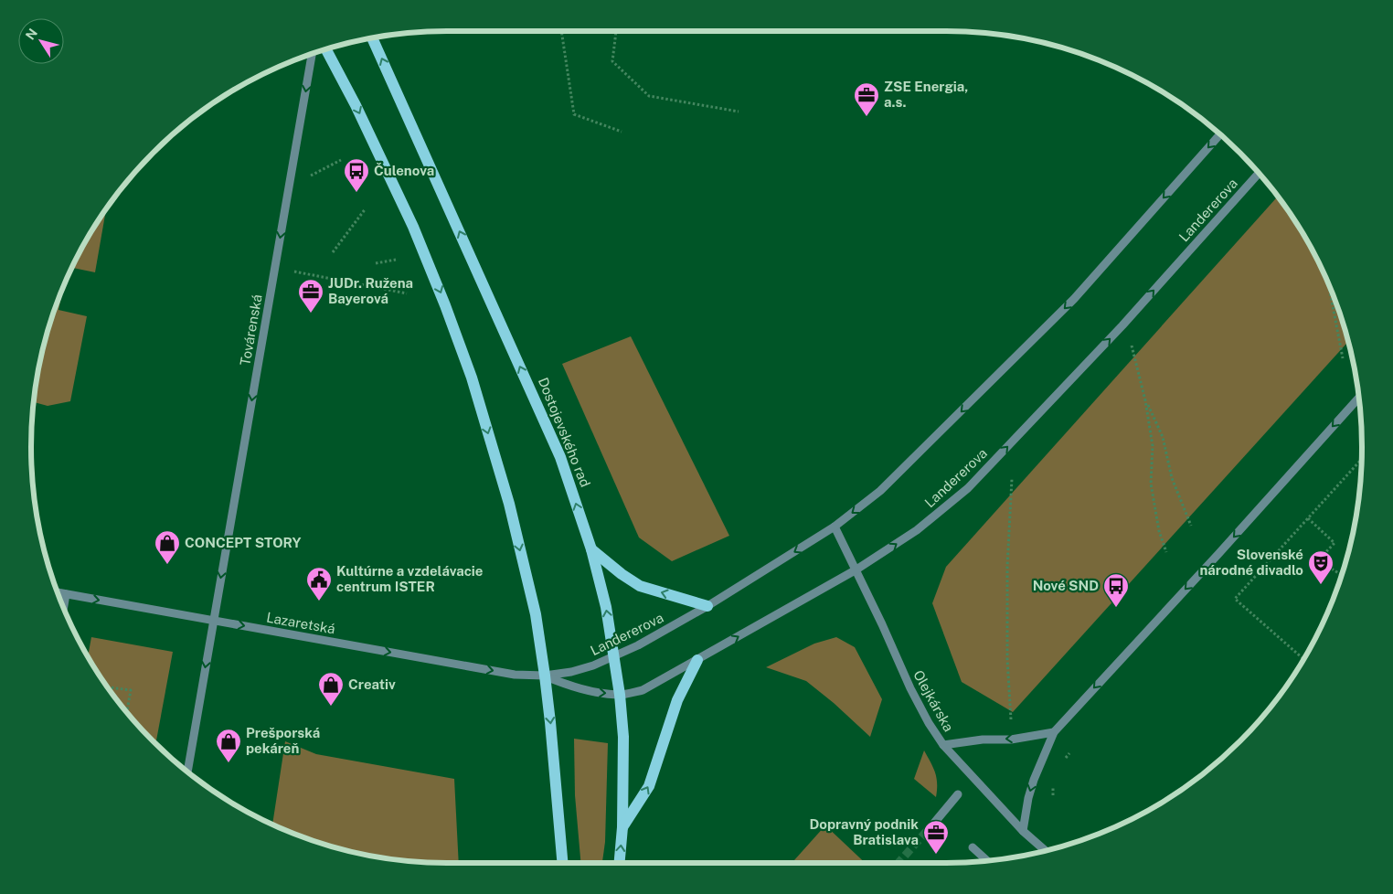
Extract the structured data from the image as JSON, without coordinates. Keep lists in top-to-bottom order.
{
  "streets": {
    "main road": ["Dostojevského rad"],
    "street": [
      "Landererova",
      "Továrenská",
      "Lazaretská",
      "Olejkárska"
    ]
  },
  "crossings": [
    ["Landererova", "Dostojevského rad"],
    ["Landererova", "Lazaretská"],
    ["Landererova", "Olejkárska"],
    ["Továrenská", "Lazaretská"]
  ],
  "one_way": ["Továrenská", "Lazaretská"],
  "places": {
    "office": ["ZSE Energia, a.s.", "JUDr. Ružena Bayerová", "Dopravný podnik Bratislava"],
    "bus stop": ["Čulenova", "Nové SND"],
    "shop": ["CONCEPT STORY", "Creativ", "Prešporská pekáreň"],
    "theatre": ["Slovenské národné divadlo"],
    "public building": ["Kultúrne a vzdelávacie centrum ISTER"]
  },
  "north": "top left"
}
